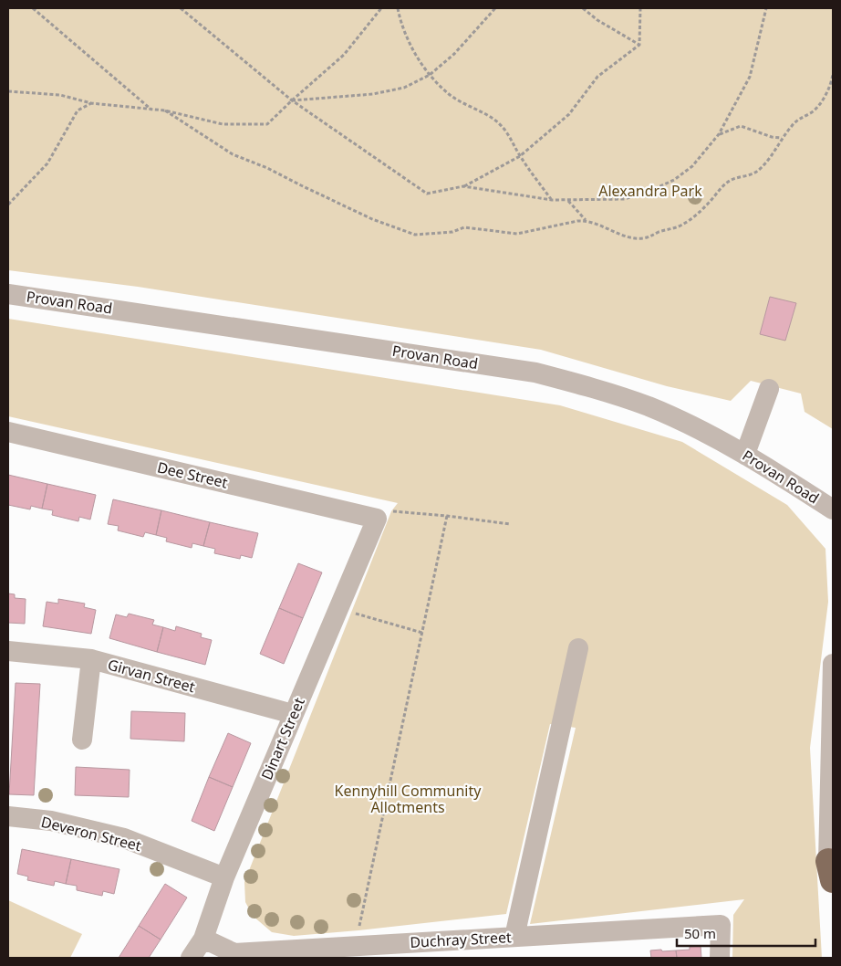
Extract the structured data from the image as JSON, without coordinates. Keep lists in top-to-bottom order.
{
  "streets": {
    "street": [
      "Provan Road",
      "Dee Street",
      "Girvan Street",
      "Dinart Street",
      "Deveron Street",
      "Duchray Street"
    ]
  },
  "crossings": [
    ["Dee Street", "Dinart Street"],
    ["Girvan Street", "Dinart Street"],
    ["Dinart Street", "Deveron Street"],
    ["Dinart Street", "Duchray Street"]
  ],
  "parks": ["Alexandra Park", "Kennyhill Community Allotments"],
  "scale_bar": "50 m"
}
